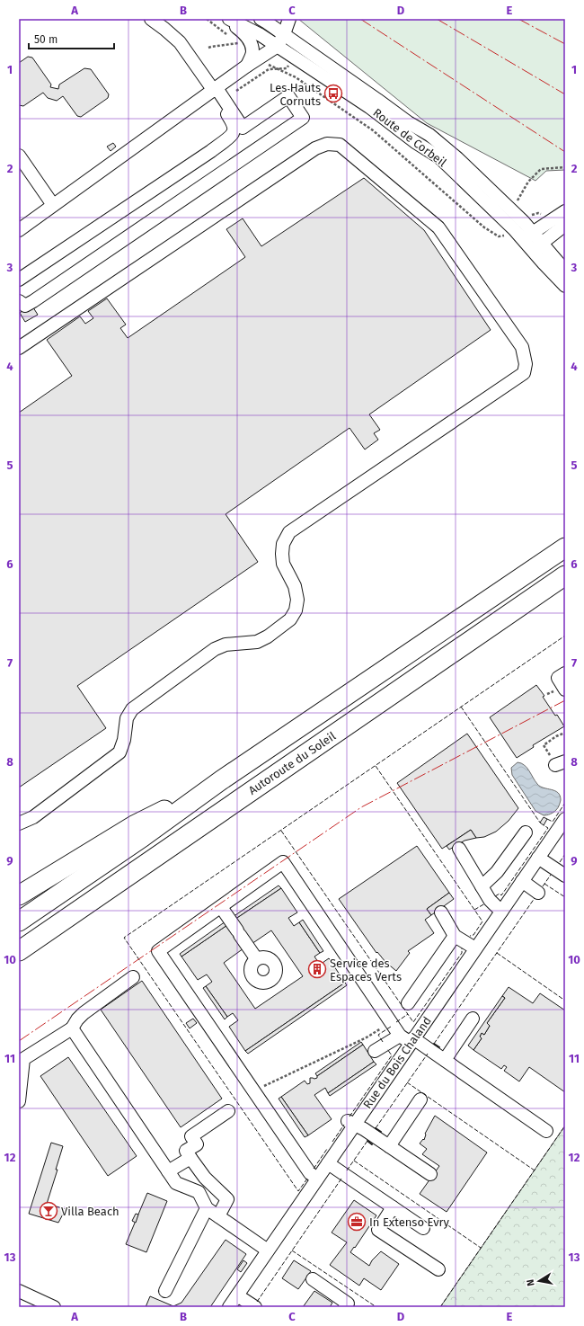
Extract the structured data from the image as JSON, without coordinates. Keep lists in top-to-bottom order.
{
  "streets": {
    "highway": ["Autoroute du Soleil"],
    "street": ["Route de Corbeil", "Rue du Bois Chaland"]
  },
  "places": {
    "bus stop": ["Les Hauts Cornuts"],
    "building": ["Service des Espaces Verts"],
    "bar": ["Villa Beach"],
    "office": ["In Extenso Evry"]
  },
  "scale_bar": "50 m",
  "north": "left",
  "grid": {
    "columns": [
      "A",
      "B",
      "C",
      "D",
      "E"
    ],
    "rows": [
      "1",
      "2",
      "3",
      "4",
      "5",
      "6",
      "7",
      "8",
      "9",
      "10",
      "11",
      "12",
      "13"
    ]
  }
}
